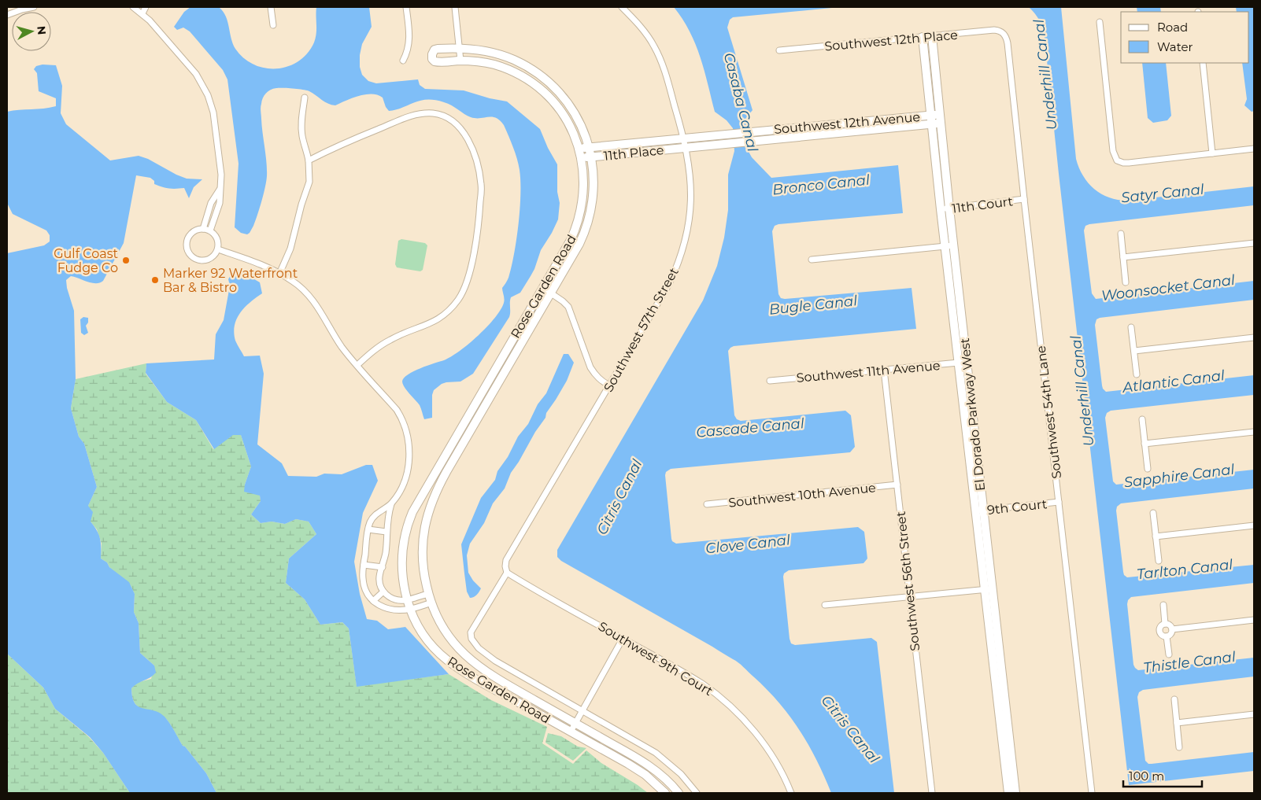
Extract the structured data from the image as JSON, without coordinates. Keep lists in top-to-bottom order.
{
  "streets": {
    "street": [
      "Southwest 12th Place",
      "Southwest 12th Avenue",
      "11th Place",
      "11th Court",
      "Rose Garden Road",
      "Southwest 57th Street",
      "Southwest 11th Avenue",
      "Southwest 54th Lane",
      "El Dorado Parkway West",
      "Southwest 10th Avenue",
      "9th Court",
      "Southwest 56th Street",
      "Southwest 9th Court"
    ]
  },
  "crossings": [
    ["Southwest 12th Place", "Southwest 54th Lane"],
    ["Southwest 12th Place", "El Dorado Parkway West"],
    ["Southwest 12th Avenue", "11th Place"],
    ["Southwest 12th Avenue", "Southwest 57th Street"],
    ["Southwest 12th Avenue", "El Dorado Parkway West"],
    ["11th Place", "Rose Garden Road"],
    ["11th Place", "Southwest 57th Street"],
    ["11th Court", "Southwest 54th Lane"],
    ["11th Court", "El Dorado Parkway West"],
    ["Rose Garden Road", "Southwest 57th Street"],
    ["Rose Garden Road", "Southwest 9th Court"],
    ["Southwest 57th Street", "Southwest 9th Court"],
    ["Southwest 11th Avenue", "El Dorado Parkway West"],
    ["Southwest 11th Avenue", "Southwest 56th Street"],
    ["Southwest 54th Lane", "9th Court"],
    ["El Dorado Parkway West", "9th Court"],
    ["Southwest 10th Avenue", "Southwest 56th Street"]
  ],
  "water": [
    "Underhill Canal",
    "Casaba Canal",
    "Bronco Canal",
    "Satyr Canal",
    "Woonsocket Canal",
    "Bugle Canal",
    "Atlantic Canal",
    "Cascade Canal",
    "Sapphire Canal",
    "Citris Canal",
    "Clove Canal",
    "Tarlton Canal",
    "Thistle Canal"
  ],
  "places": ["Gulf Coast Fudge Co", "Marker 92 Waterfront Bar & Bistro"],
  "legend": ["Road", "Water"],
  "scale_bar": "100 m",
  "north": "right"
}
